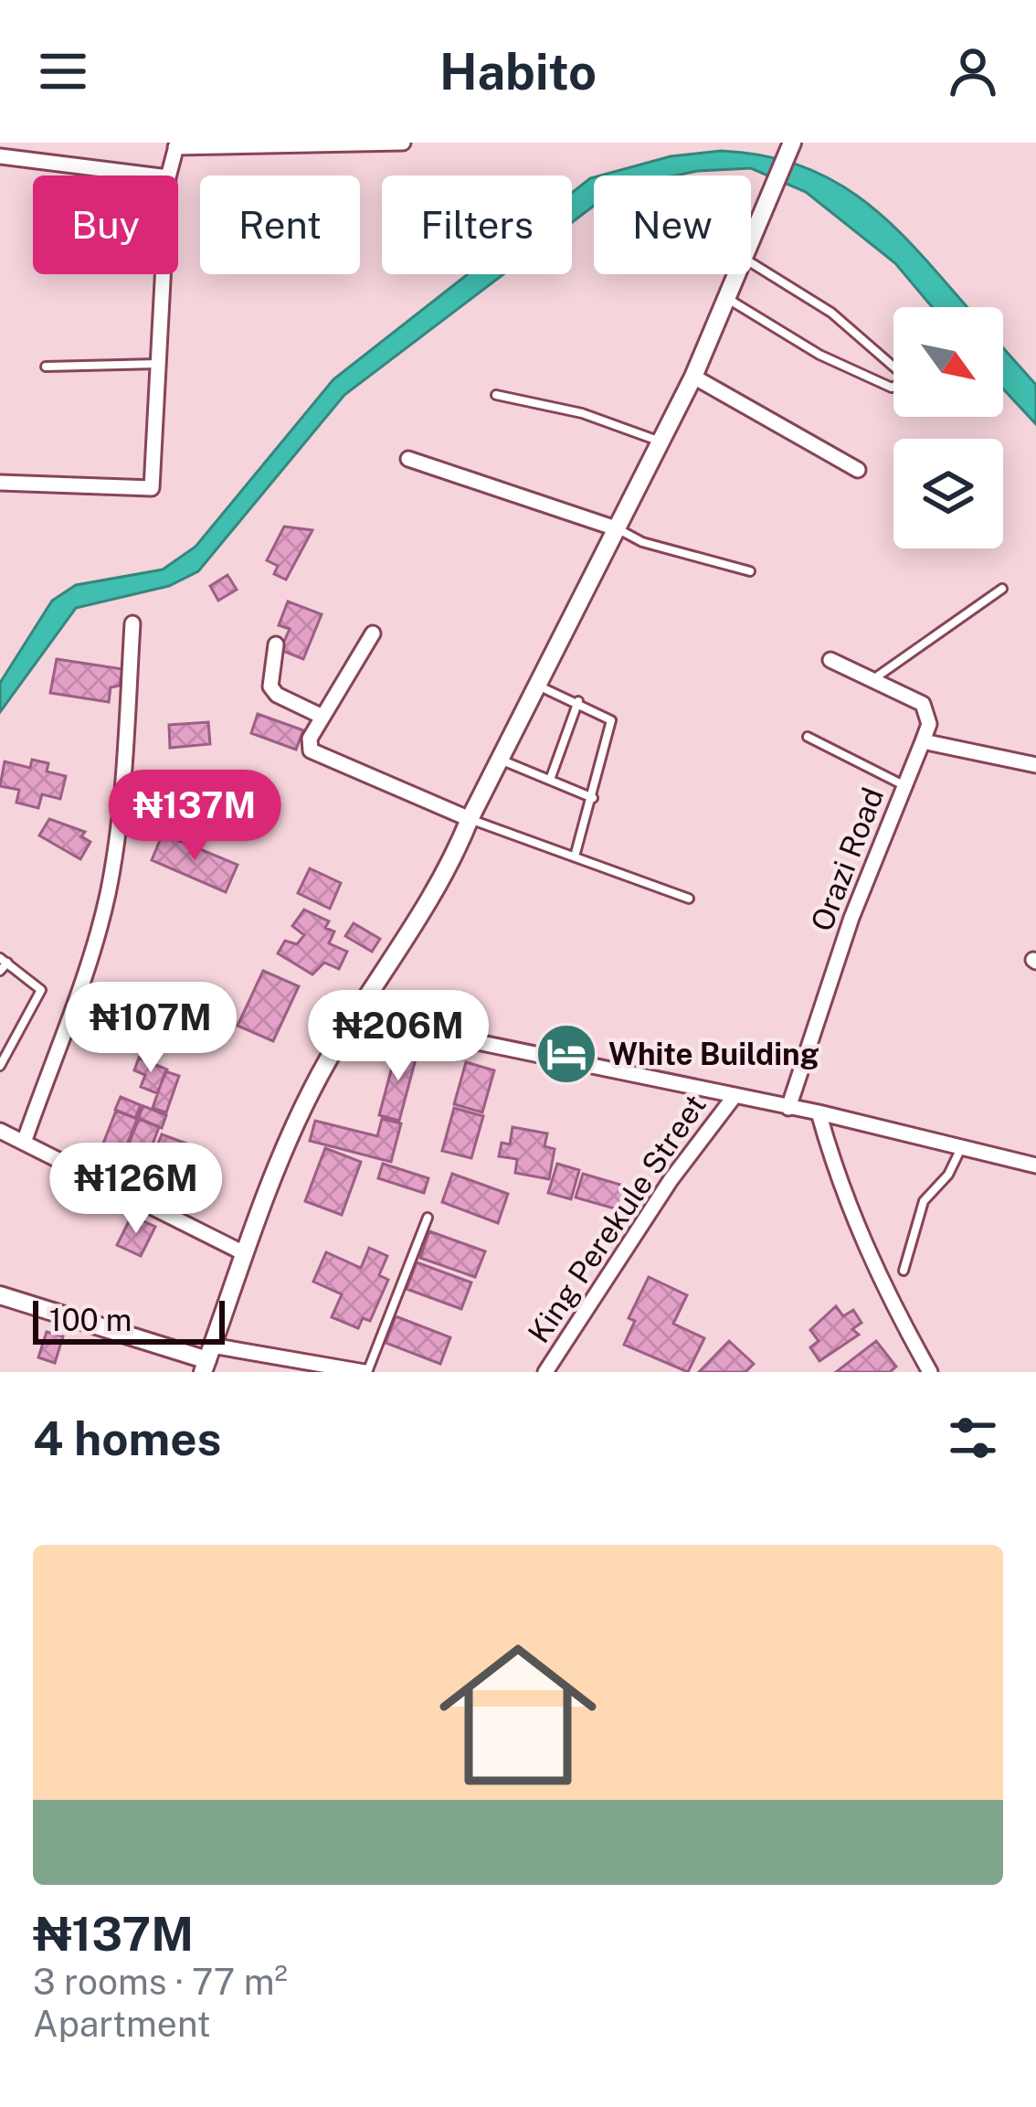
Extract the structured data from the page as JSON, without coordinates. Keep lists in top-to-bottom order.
{
  "streets": {
    "street": ["Orazi Road", "King Perekule Street"]
  },
  "places": {
    "hotel": ["White Building"]
  },
  "scale_bar": "100 m",
  "north": "bottom right",
  "page": {
    "header": "Habito",
    "chip": [
      "Buy",
      "Rent",
      "Filters",
      "New"
    ],
    "price": [
      "₦137M",
      "₦107M",
      "₦206M",
      "₦126M"
    ],
    "scale": "100 m",
    "heading": "4 homes",
    "list": [
      {
        "name": "₦137M",
        "note": "3 rooms · 77 m² · Apartment"
      }
    ]
  }
}
